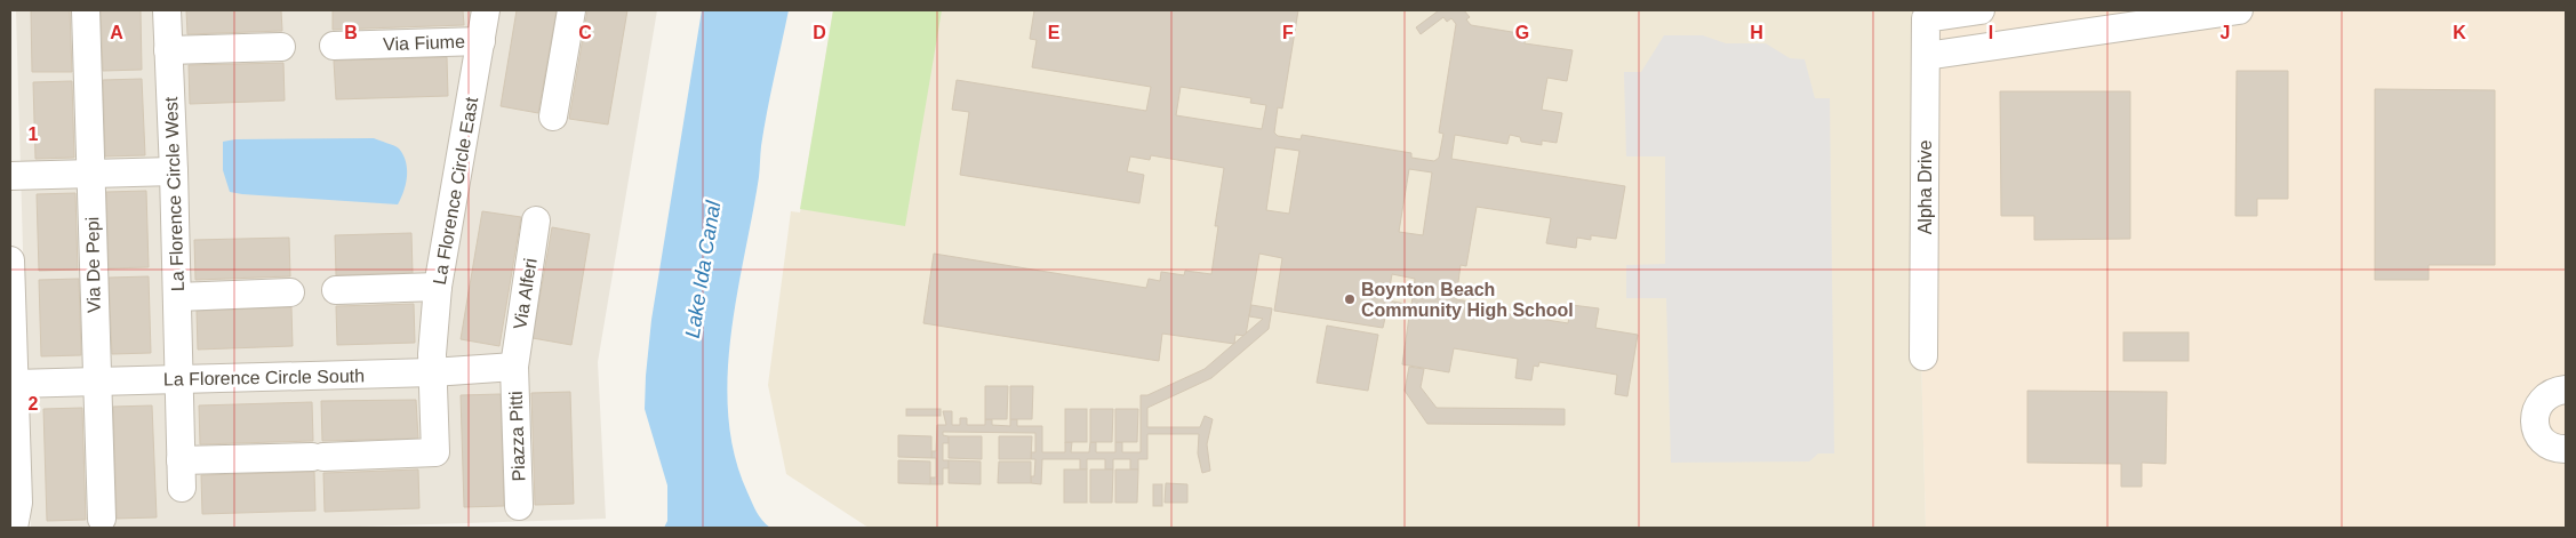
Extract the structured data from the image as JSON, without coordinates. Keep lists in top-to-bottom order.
{
  "streets": {
    "street": [
      "Via Fiume",
      "Alpha Drive",
      "La Florence Circle East",
      "La Florence Circle West",
      "Via De Pepi",
      "Via Alferi",
      "La Florence Circle South",
      "Piazza Pitti"
    ]
  },
  "crossings": [
    ["Via Fiume", "La Florence Circle East"],
    ["La Florence Circle East", "La Florence Circle West"],
    ["La Florence Circle East", "La Florence Circle South"],
    ["La Florence Circle West", "La Florence Circle South"],
    ["Via De Pepi", "La Florence Circle South"],
    ["Via Alferi", "La Florence Circle South"],
    ["Via Alferi", "Piazza Pitti"],
    ["La Florence Circle South", "Piazza Pitti"]
  ],
  "water": ["Lake Ida Canal"],
  "places": ["Boynton Beach Community High School"],
  "grid": {
    "columns": [
      "A",
      "B",
      "C",
      "D",
      "E",
      "F",
      "G",
      "H",
      "I",
      "J",
      "K"
    ],
    "rows": ["1", "2"]
  }
}
